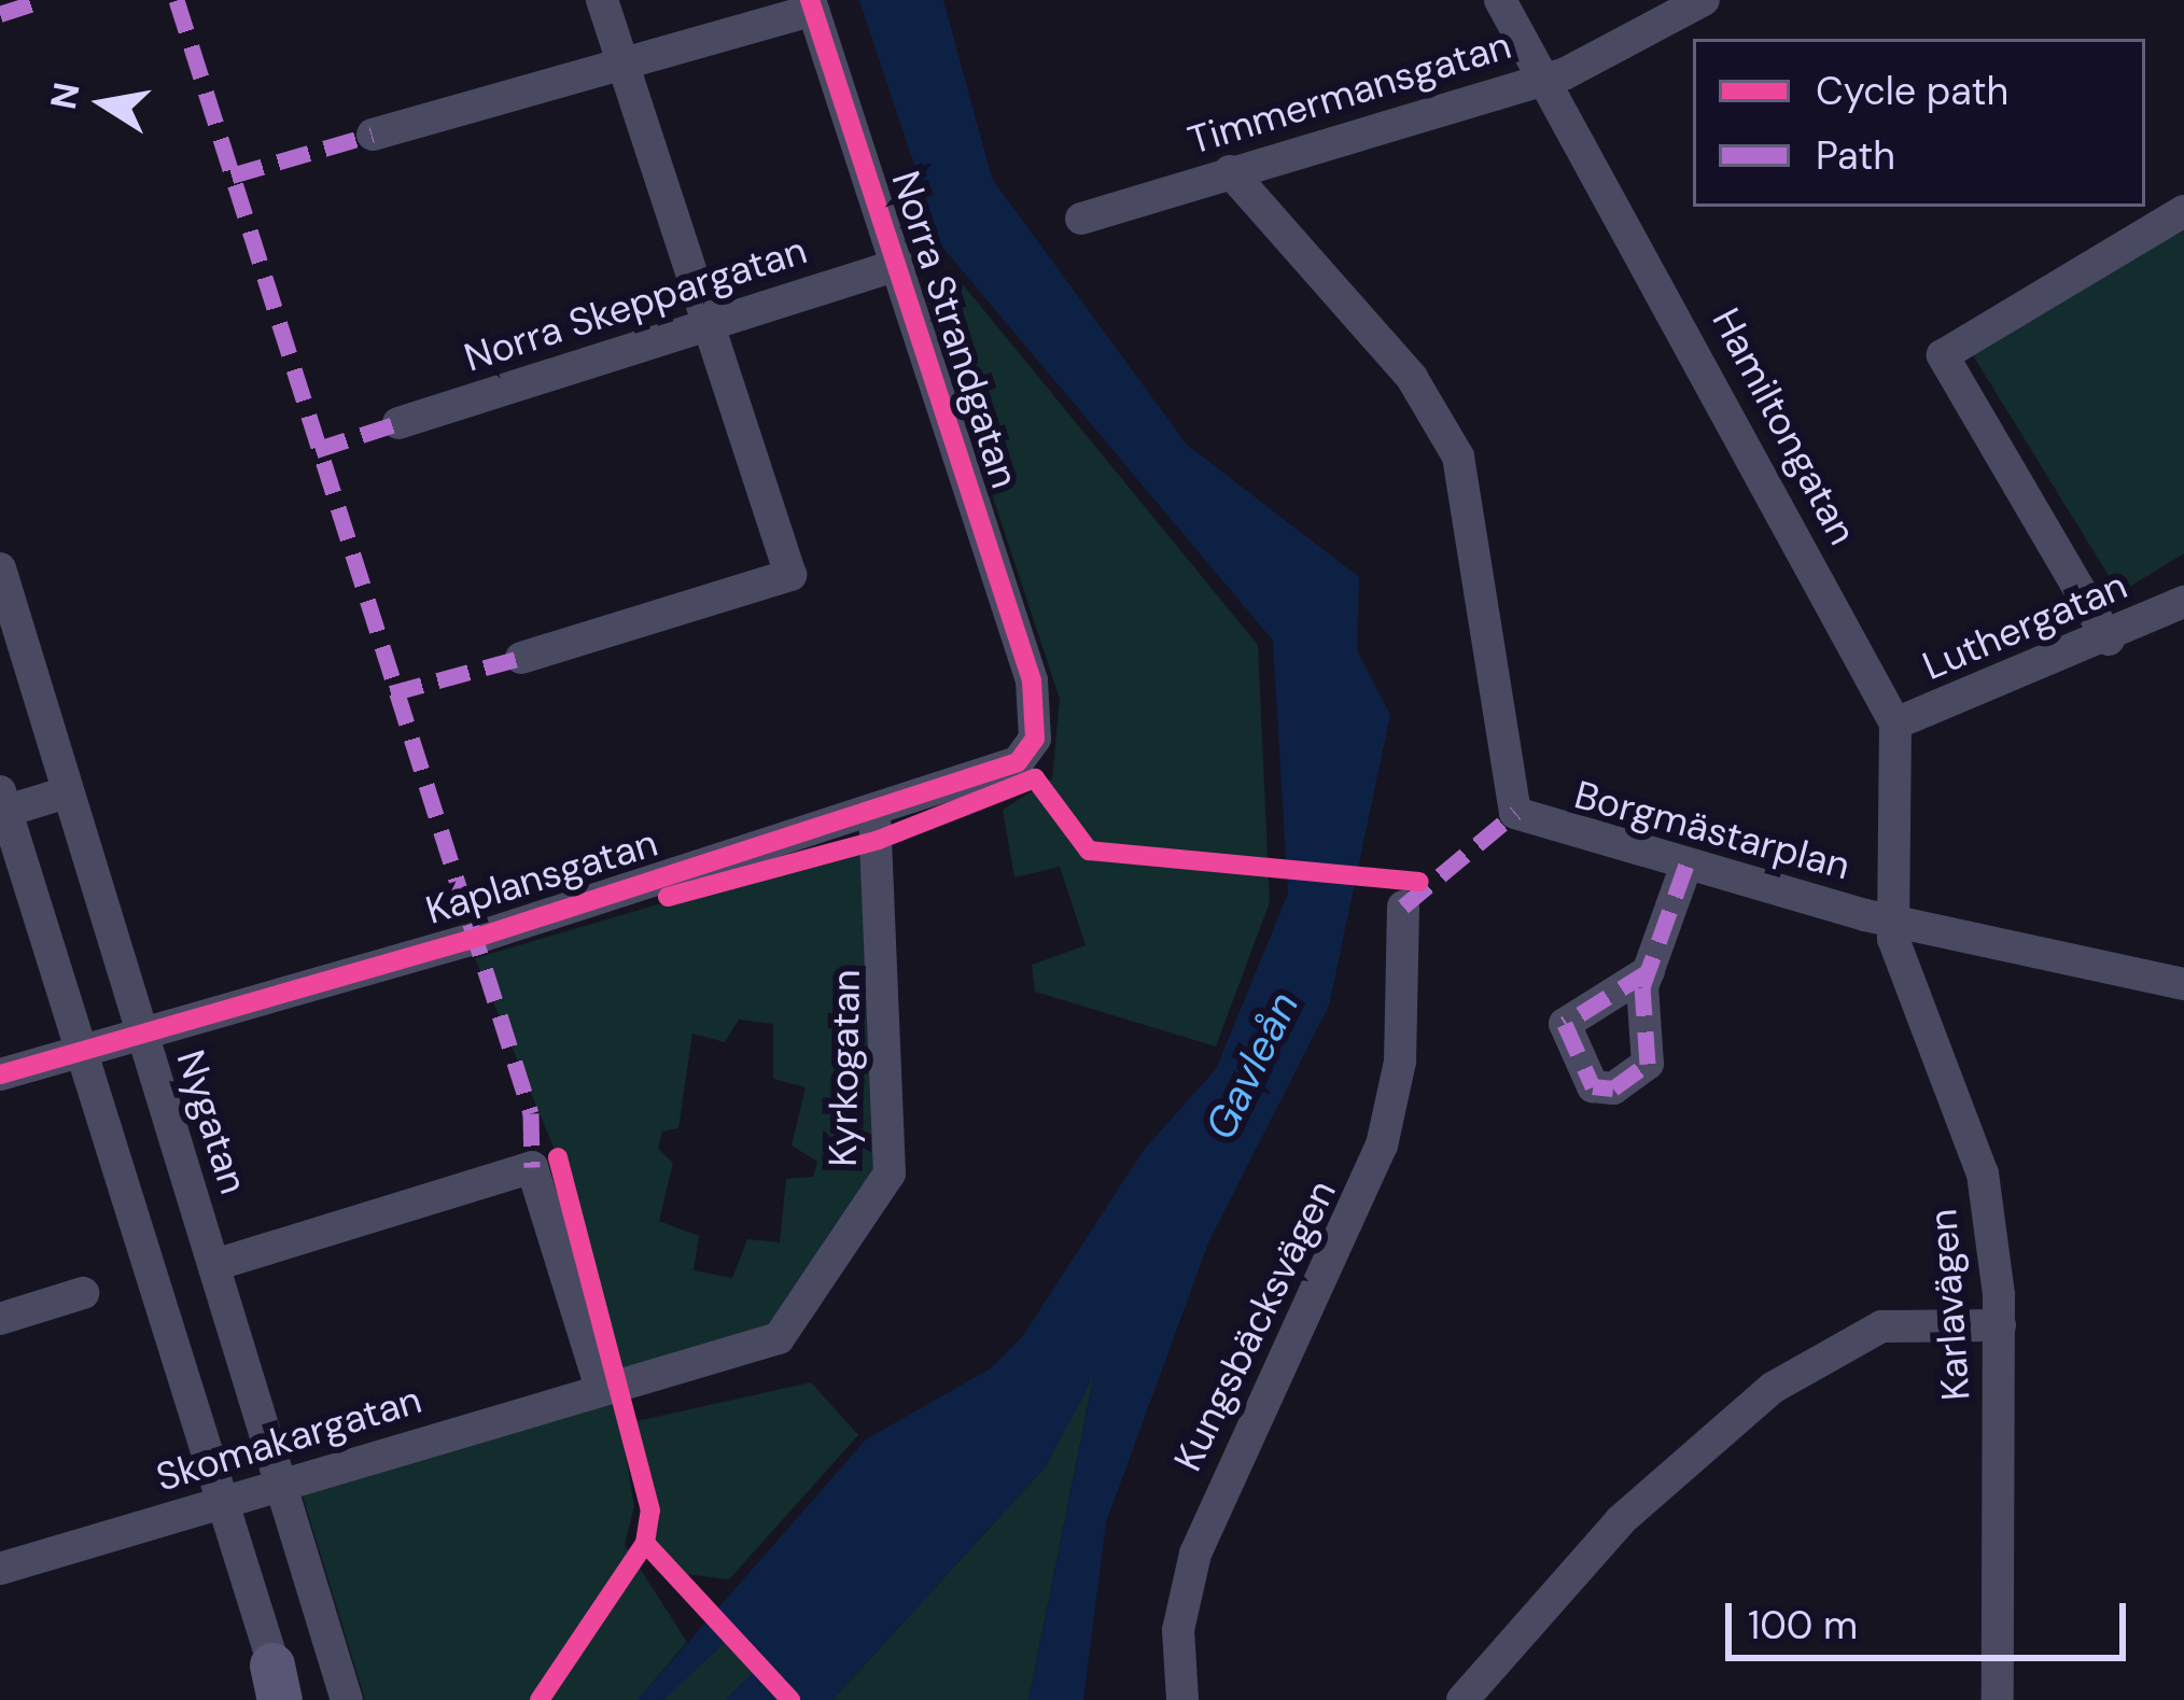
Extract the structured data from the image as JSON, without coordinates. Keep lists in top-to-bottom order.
{
  "streets": {
    "street": [
      "Timmermansgatan",
      "Norra Skeppargatan",
      "Norra Strandgatan",
      "Hamiltongatan",
      "Luthergatan",
      "Borgmästarplan",
      "Kaplansgatan",
      "Kyrkogatan",
      "Nygatan",
      "Karlavägen",
      "Kungsbäcksvägen",
      "Skomakargatan"
    ]
  },
  "crossings": [
    ["Timmermansgatan", "Hamiltongatan"],
    ["Timmermansgatan", "Borgmästarplan"],
    ["Norra Skeppargatan", "Norra Strandgatan"],
    ["Norra Strandgatan", "Kaplansgatan"],
    ["Hamiltongatan", "Luthergatan"],
    ["Borgmästarplan", "Karlavägen"],
    ["Kaplansgatan", "Kyrkogatan"],
    ["Kaplansgatan", "Nygatan"],
    ["Kyrkogatan", "Skomakargatan"],
    ["Nygatan", "Skomakargatan"]
  ],
  "water": ["Gavleån"],
  "legend": ["Cycle path", "Path"],
  "scale_bar": "100 m",
  "north": "left"
}
